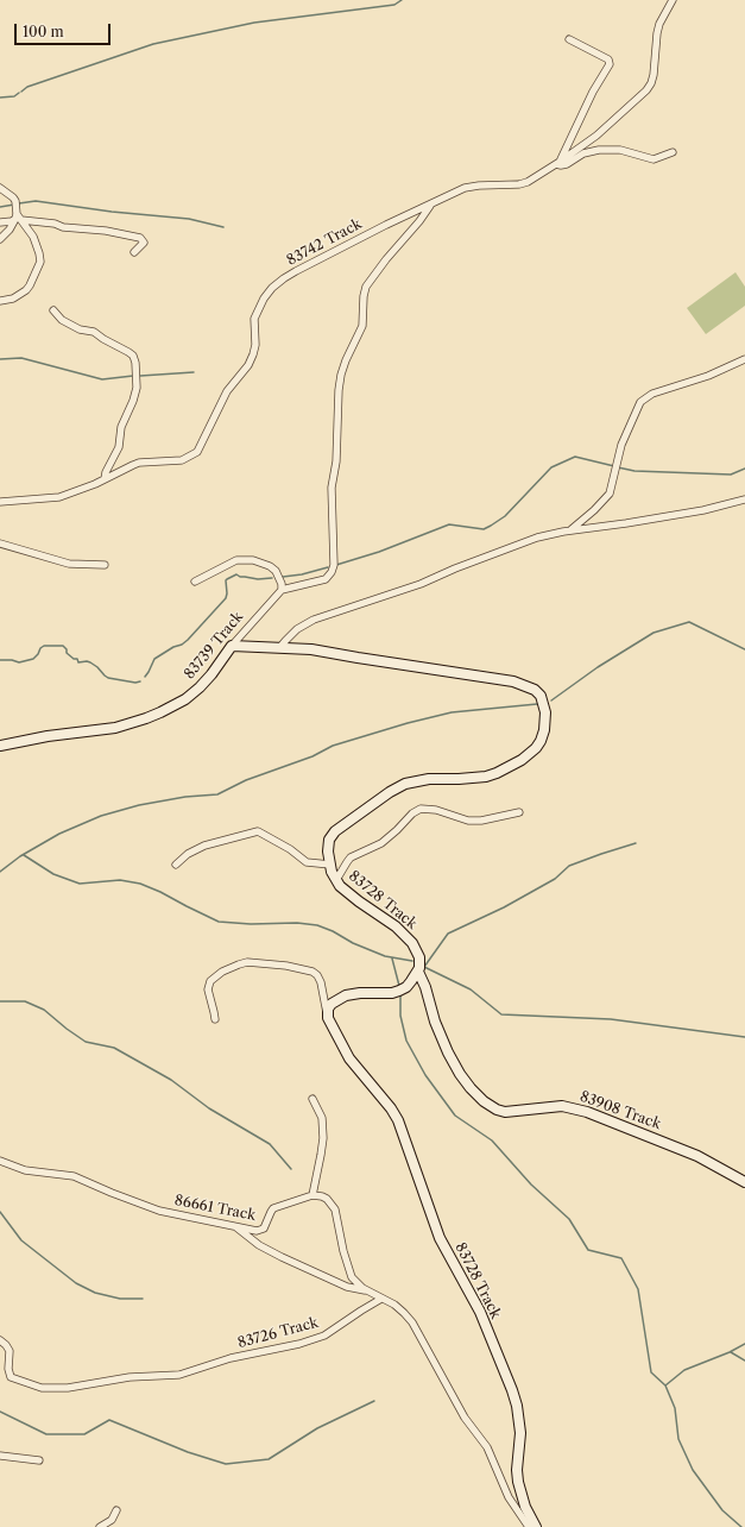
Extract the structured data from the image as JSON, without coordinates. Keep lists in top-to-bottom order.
{
  "streets": {
    "street": [
      "83742 Track",
      "83739 Track",
      "83728 Track",
      "83908 Track",
      "86661 Track",
      "83726 Track"
    ]
  },
  "crossings": [
    ["83739 Track", "83728 Track"],
    ["83728 Track", "83908 Track"]
  ],
  "scale_bar": "100 m"
}
